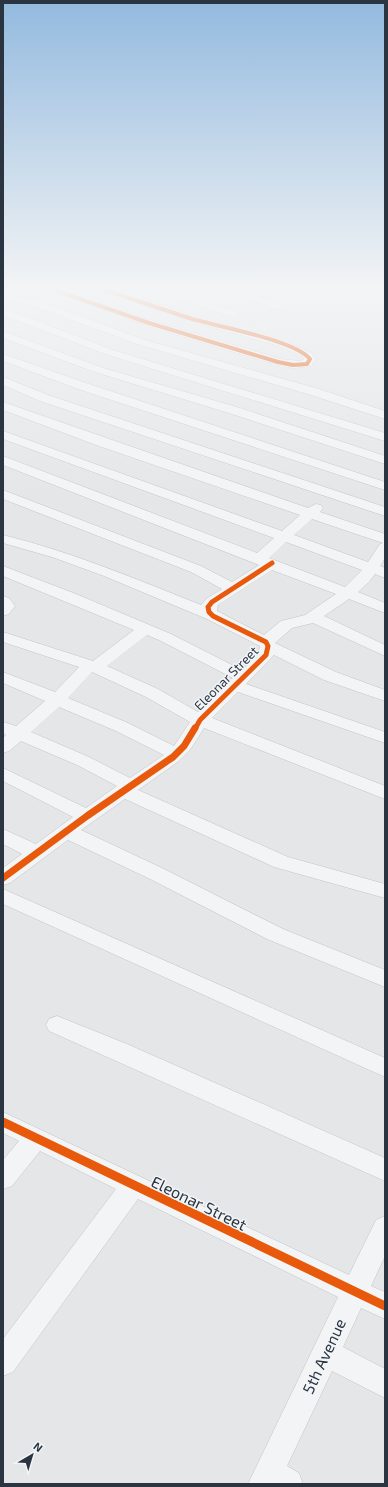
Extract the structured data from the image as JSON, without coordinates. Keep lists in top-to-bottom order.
{
  "streets": {
    "street": ["Eleonar Street", "5th Avenue"]
  },
  "crossings": [
    ["Eleonar Street", "5th Avenue"]
  ],
  "north": "top right"
}
